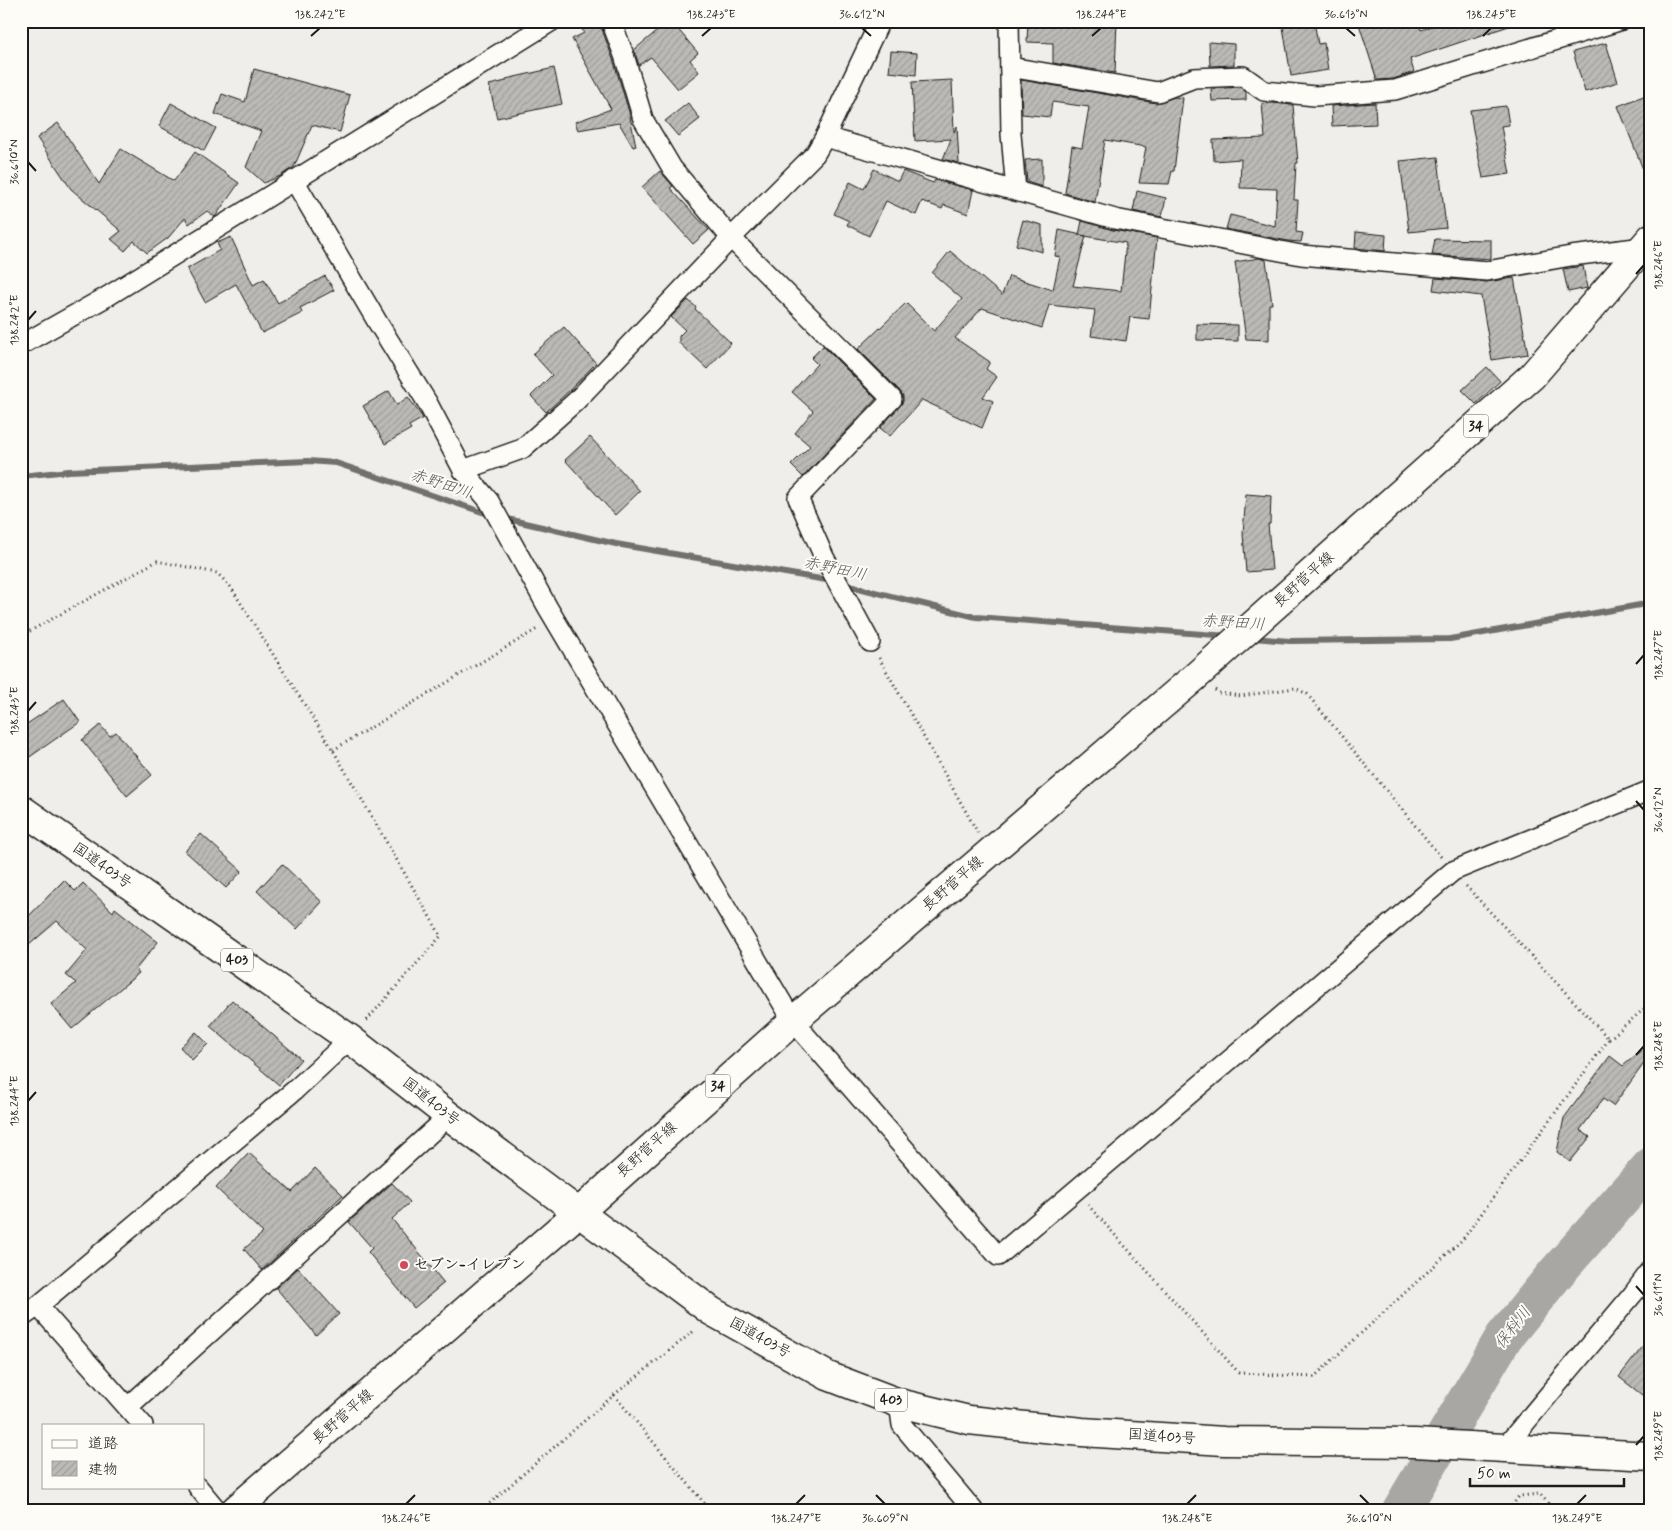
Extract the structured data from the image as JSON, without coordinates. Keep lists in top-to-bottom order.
{
  "streets": {
    "main road": [
      "34",
      "長野菅平線",
      "国道403号",
      "403"
    ]
  },
  "crossings": [
    ["長野菅平線", "国道403号"]
  ],
  "water": ["赤野田川", "保科川"],
  "places": ["セブン-イレブン"],
  "legend": ["道路", "建物"],
  "scale_bar": "50 m",
  "coordinates": [
    "138.242°E",
    "138.243°E",
    "36.612°N",
    "138.244°E",
    "36.613°N",
    "138.245°E",
    "36.610°N",
    "138.246°E",
    "138.247°E",
    "138.248°E",
    "36.611°N",
    "138.249°E",
    "36.609°N"
  ]
}
